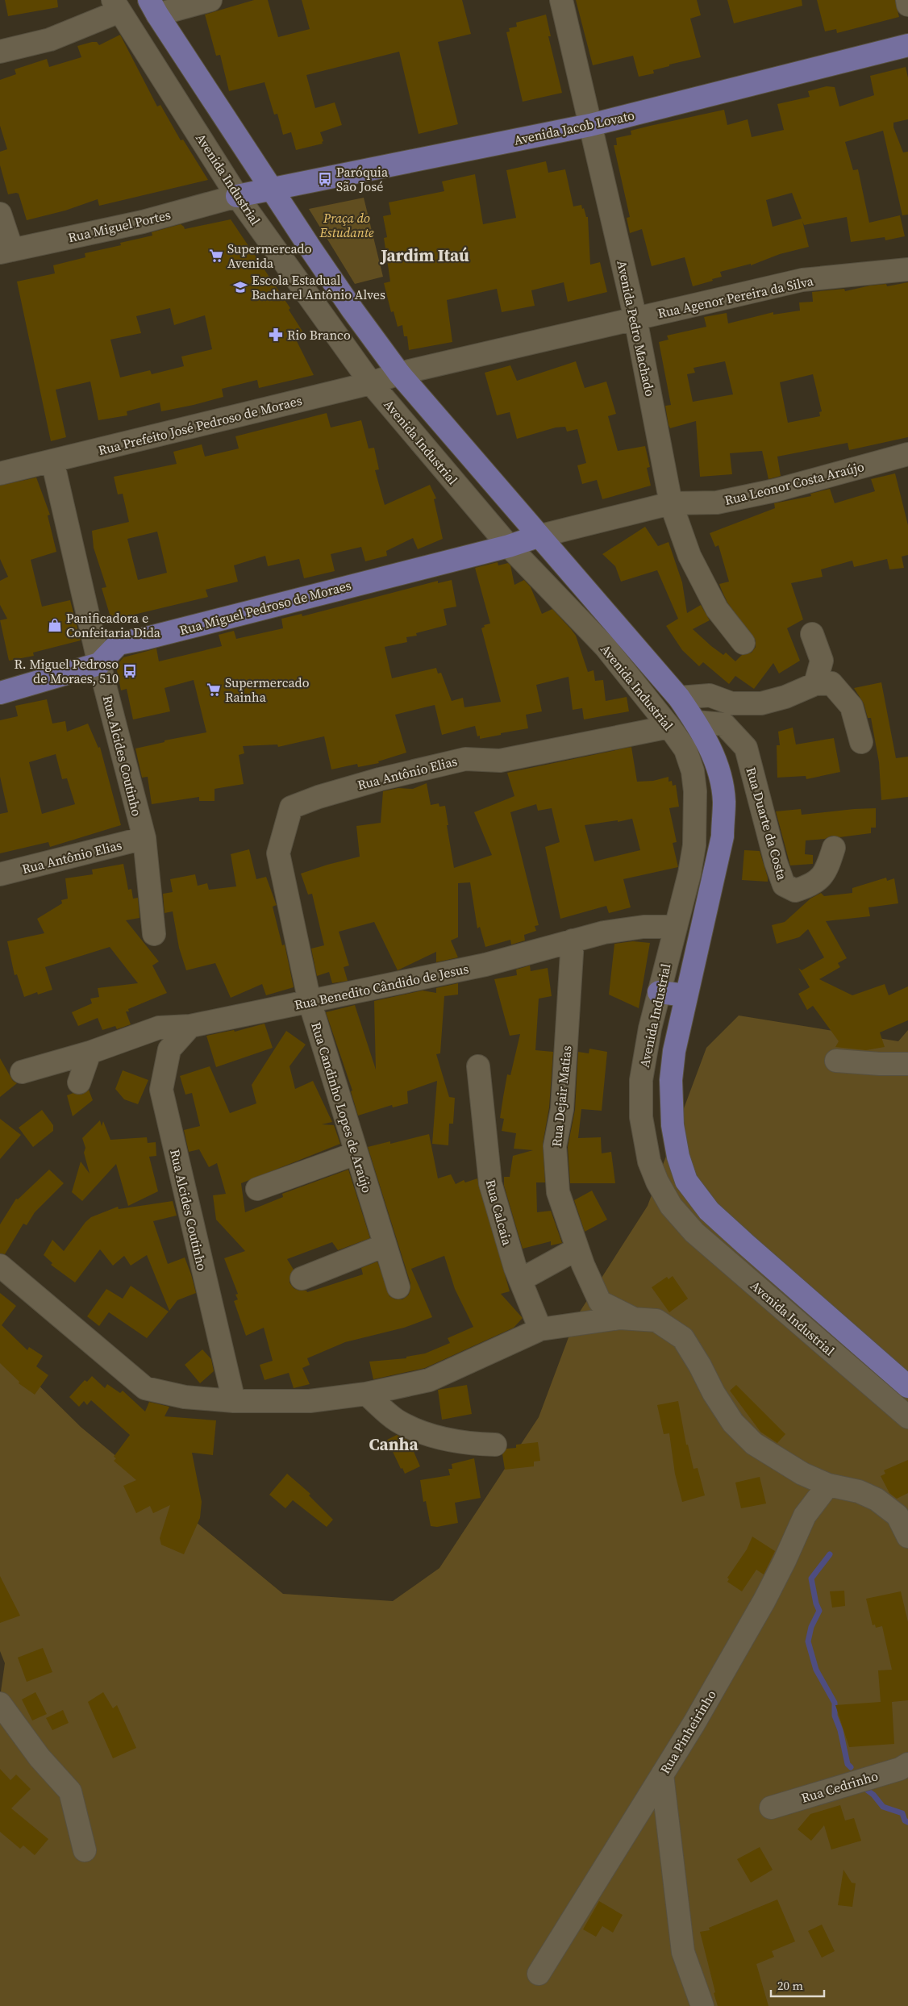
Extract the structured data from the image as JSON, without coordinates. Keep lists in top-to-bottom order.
{
  "streets": {
    "main road": ["Avenida Jacob Lovato", "Avenida Industrial", "Rua Miguel Pedroso de Moraes"],
    "street": [
      "Rua Miguel Portes",
      "Rua Agenor Pereira da Silva",
      "Avenida Pedro Machado",
      "Rua Prefeito José Pedroso de Moraes",
      "Rua Leonor Costa Araújo",
      "Rua Alcides Coutinho",
      "Rua Antônio Elias",
      "Rua Duarte da Costa",
      "Rua Benedito Cândido de Jesus",
      "Rua Dejair Matias",
      "Rua Candinho Lopes de Araújo",
      "Rua Calcaia",
      "Rua Pinheirinho",
      "Rua Cedrinho"
    ]
  },
  "crossings": [
    ["Avenida Jacob Lovato", "Avenida Industrial"],
    ["Avenida Jacob Lovato", "Rua Miguel Portes"],
    ["Avenida Jacob Lovato", "Avenida Pedro Machado"],
    ["Avenida Industrial", "Rua Miguel Portes"],
    ["Avenida Industrial", "Rua Agenor Pereira da Silva"],
    ["Avenida Industrial", "Rua Prefeito José Pedroso de Moraes"],
    ["Avenida Industrial", "Rua Leonor Costa Araújo"],
    ["Avenida Industrial", "Rua Miguel Pedroso de Moraes"],
    ["Avenida Industrial", "Rua Antônio Elias"],
    ["Avenida Industrial", "Rua Duarte da Costa"],
    ["Avenida Industrial", "Rua Benedito Cândido de Jesus"],
    ["Rua Agenor Pereira da Silva", "Avenida Pedro Machado"],
    ["Rua Agenor Pereira da Silva", "Rua Prefeito José Pedroso de Moraes"],
    ["Avenida Pedro Machado", "Rua Leonor Costa Araújo"],
    ["Rua Prefeito José Pedroso de Moraes", "Rua Alcides Coutinho"],
    ["Rua Leonor Costa Araújo", "Rua Miguel Pedroso de Moraes"],
    ["Rua Miguel Pedroso de Moraes", "Rua Alcides Coutinho"],
    ["Rua Alcides Coutinho", "Rua Antônio Elias"],
    ["Rua Alcides Coutinho", "Rua Benedito Cândido de Jesus"],
    ["Rua Antônio Elias", "Rua Candinho Lopes de Araújo"],
    ["Rua Benedito Cândido de Jesus", "Rua Dejair Matias"],
    ["Rua Benedito Cândido de Jesus", "Rua Candinho Lopes de Araújo"]
  ],
  "districts": ["Jardim Itaú", "Canha"],
  "parks": ["Praça do Estudante"],
  "places": {
    "bus stop": ["Paróquia São José", "R. Miguel Pedroso de Moraes, 510"],
    "supermarket": ["Supermercado Avenida", "Supermercado Rainha"],
    "school or university": ["Escola Estadual Bacharel Antônio Alves"],
    "pharmacy": ["Rio Branco"],
    "shop": ["Panificadora e Confeitaria Dida"]
  },
  "scale_bar": "20 m"
}
